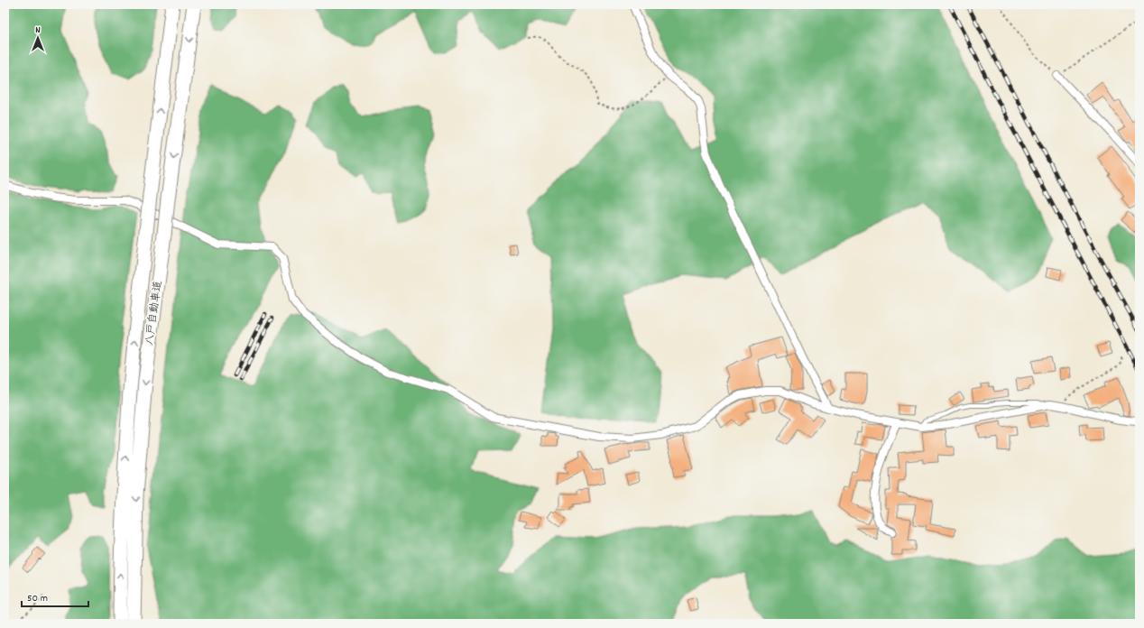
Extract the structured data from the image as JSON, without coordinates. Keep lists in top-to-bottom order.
{
  "streets": {
    "highway": ["八戸自動車道"]
  },
  "scale_bar": "50 m",
  "north": "top"
}
